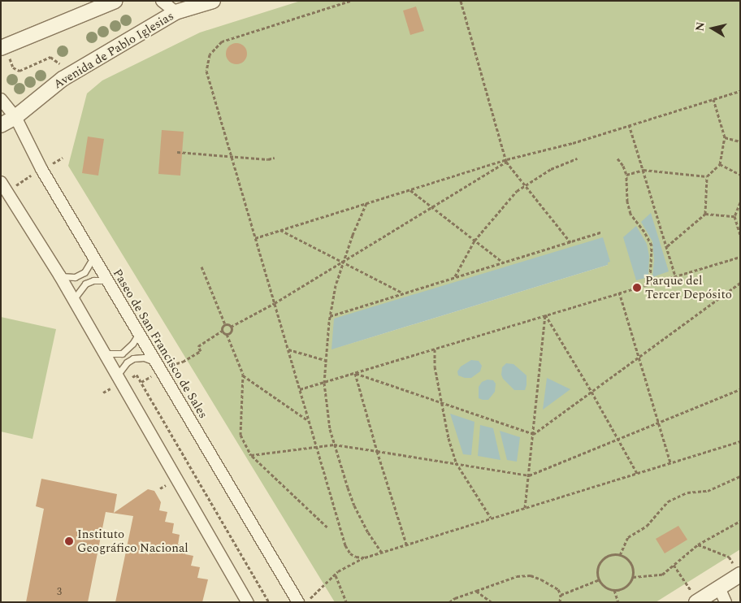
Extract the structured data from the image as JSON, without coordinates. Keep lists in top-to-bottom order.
{
  "streets": {
    "street": ["Avenida de Pablo Iglesias", "Paseo de San Francisco de Sales"]
  },
  "crossings": [
    ["Avenida de Pablo Iglesias", "Paseo de San Francisco de Sales"]
  ],
  "places": ["Parque del Tercer Depósito", "Instituto Geográfico Nacional"],
  "house_numbers": ["3"],
  "north": "left"
}
